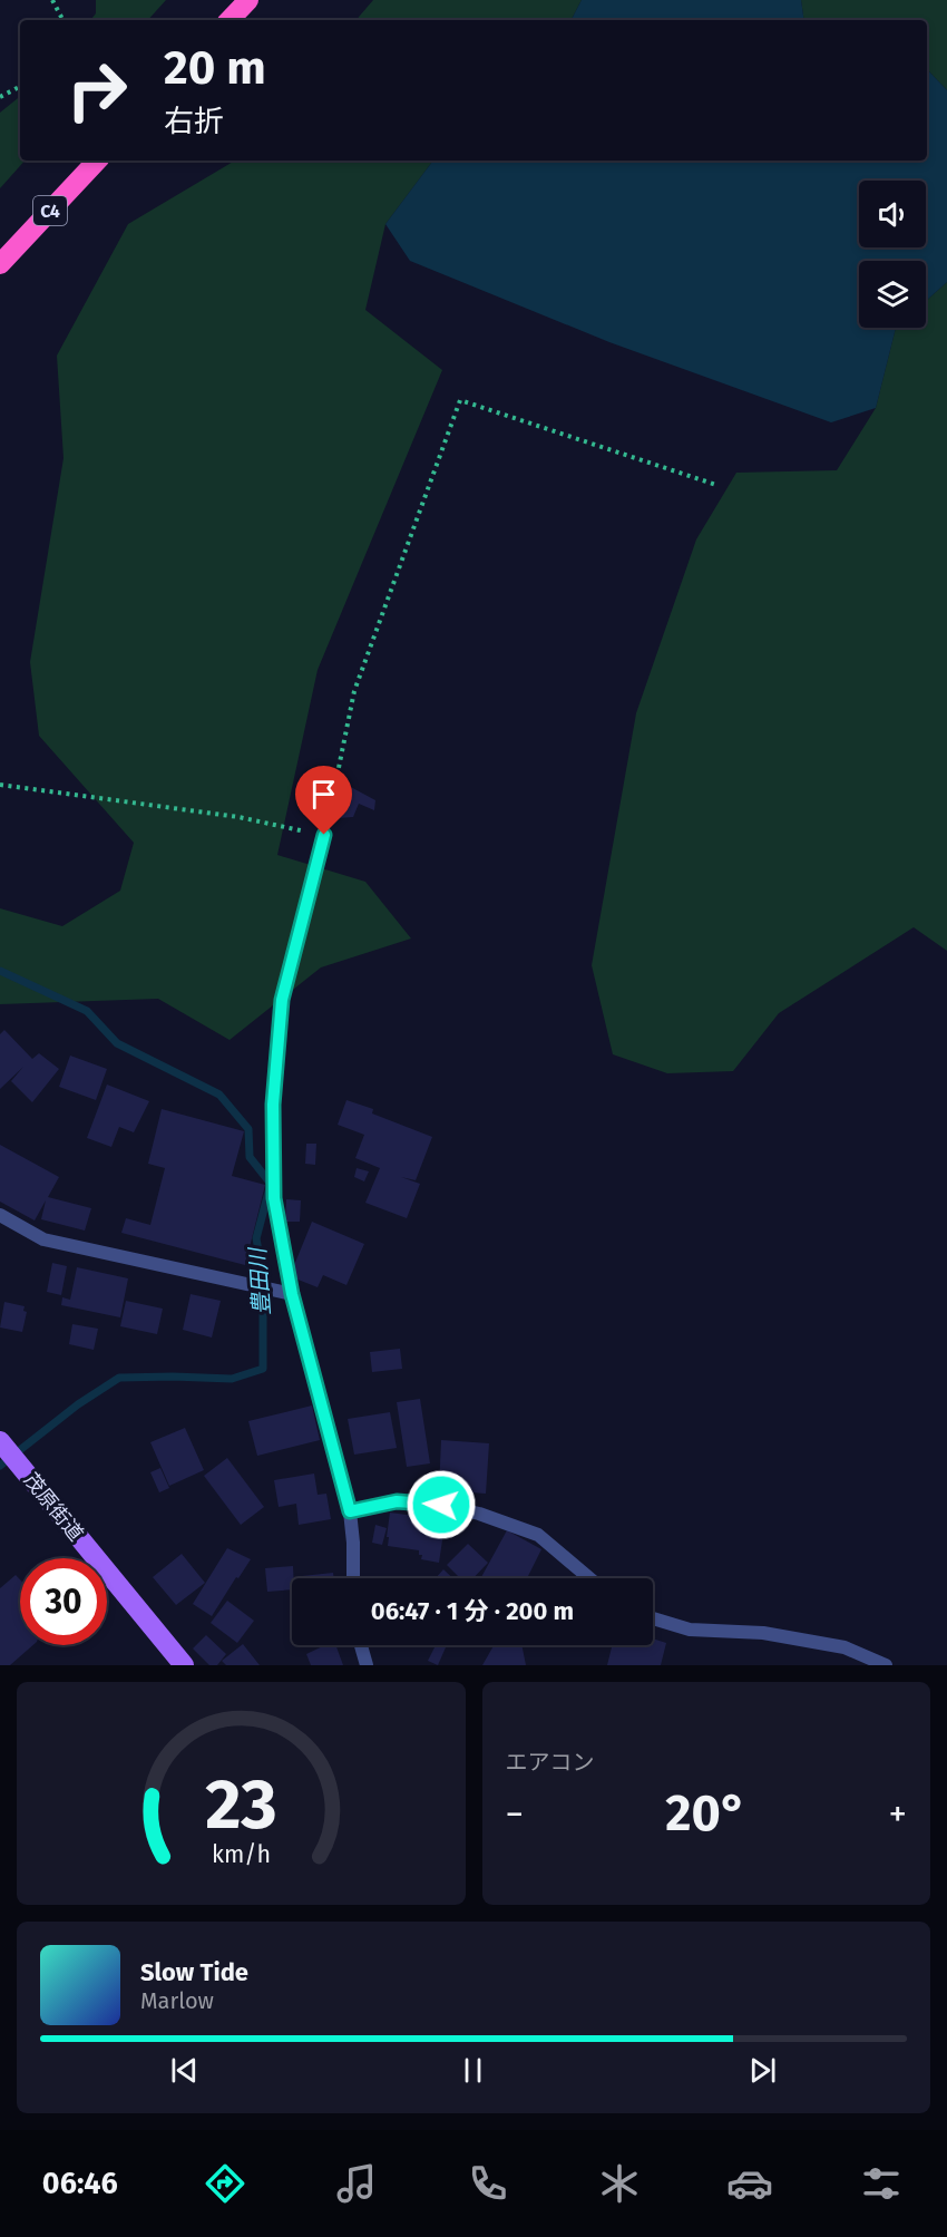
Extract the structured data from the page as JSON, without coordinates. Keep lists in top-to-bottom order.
{
  "streets": {
    "highway": ["C4"],
    "main road": ["茂原街道"]
  },
  "water": ["豊田川"],
  "page": {
    "turn": ["20 m", "右折"],
    "limit": "30",
    "trip": "06:47 · 1 分 · 200 m",
    "tile": "エアコン",
    "heat": ["−", "20°", "+"],
    "song": ["Slow Tide", "Marlow"],
    "tabs": "06:46",
    "gauge": ["23", "km/h"]
  }
}
